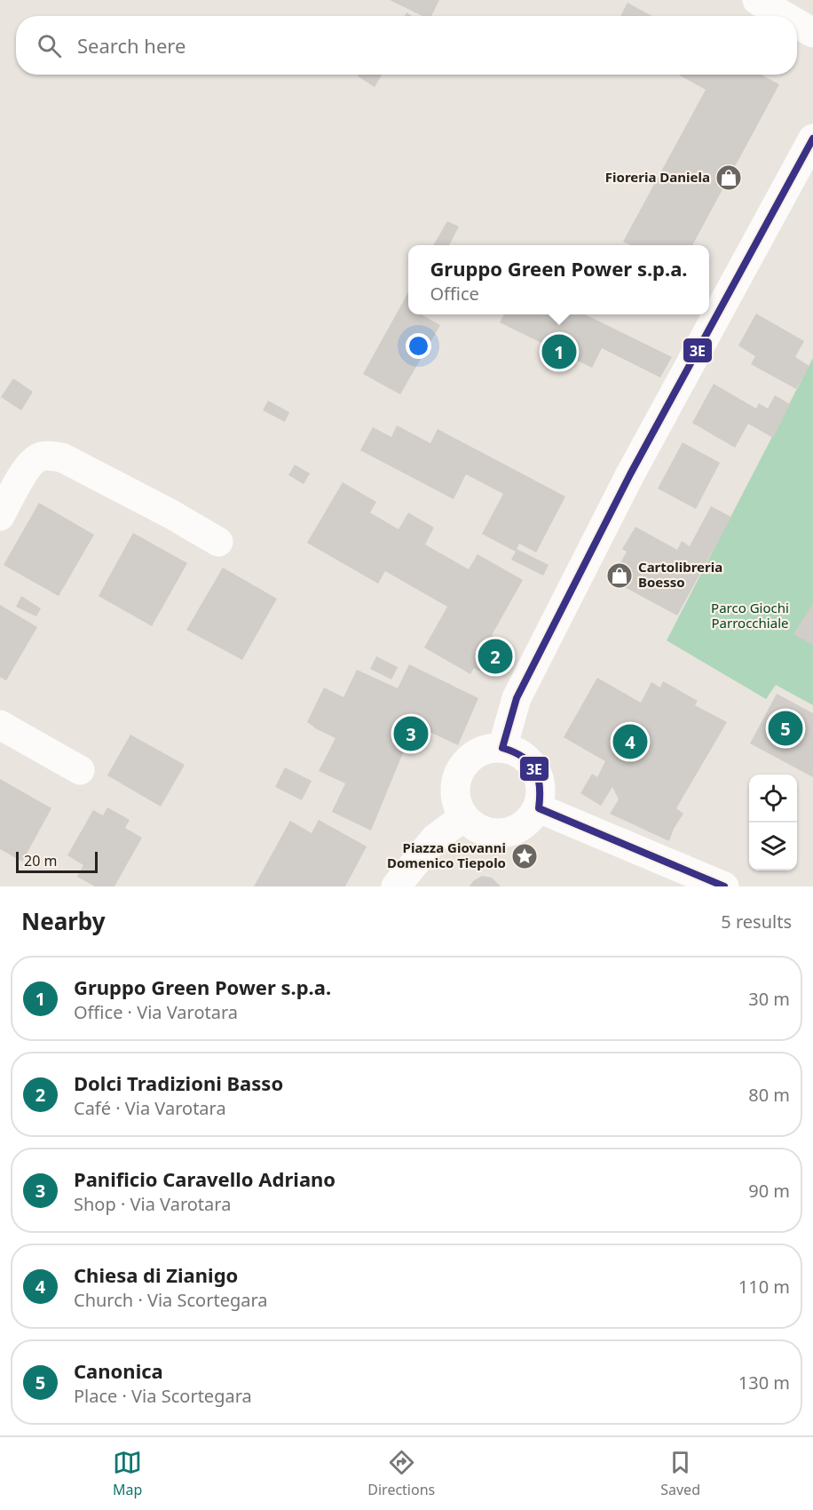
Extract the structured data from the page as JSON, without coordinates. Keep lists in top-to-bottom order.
{
  "parks": ["Parco Giochi Parrocchiale"],
  "places": {
    "shop": ["Fioreria Daniela", "Cartolibreria Boesso"],
    "place": ["Piazza Giovanni Domenico Tiepolo"]
  },
  "lines": ["transit line 3E"],
  "scale_bar": "20 m",
  "page": {
    "search": "Search here",
    "popup": ["Gruppo Green Power s.p.a.", "Office"],
    "pins": [
      "1",
      "2",
      "5",
      "3",
      "4"
    ],
    "scale": "20 m",
    "heading": ["Nearby", "5 results"],
    "list": [
      {
        "mark": "1",
        "name": "Gruppo Green Power s.p.a.",
        "note": "Office · Via Varotara",
        "value": "30 m"
      },
      {
        "mark": "2",
        "name": "Dolci Tradizioni Basso",
        "note": "Café · Via Varotara",
        "value": "80 m"
      },
      {
        "mark": "3",
        "name": "Panificio Caravello Adriano",
        "note": "Shop · Via Varotara",
        "value": "90 m"
      },
      {
        "mark": "4",
        "name": "Chiesa di Zianigo",
        "note": "Church · Via Scortegara",
        "value": "110 m"
      },
      {
        "mark": "5",
        "name": "Canonica",
        "note": "Place · Via Scortegara",
        "value": "130 m"
      }
    ],
    "nav": ["Map", "Directions", "Saved"]
  }
}
